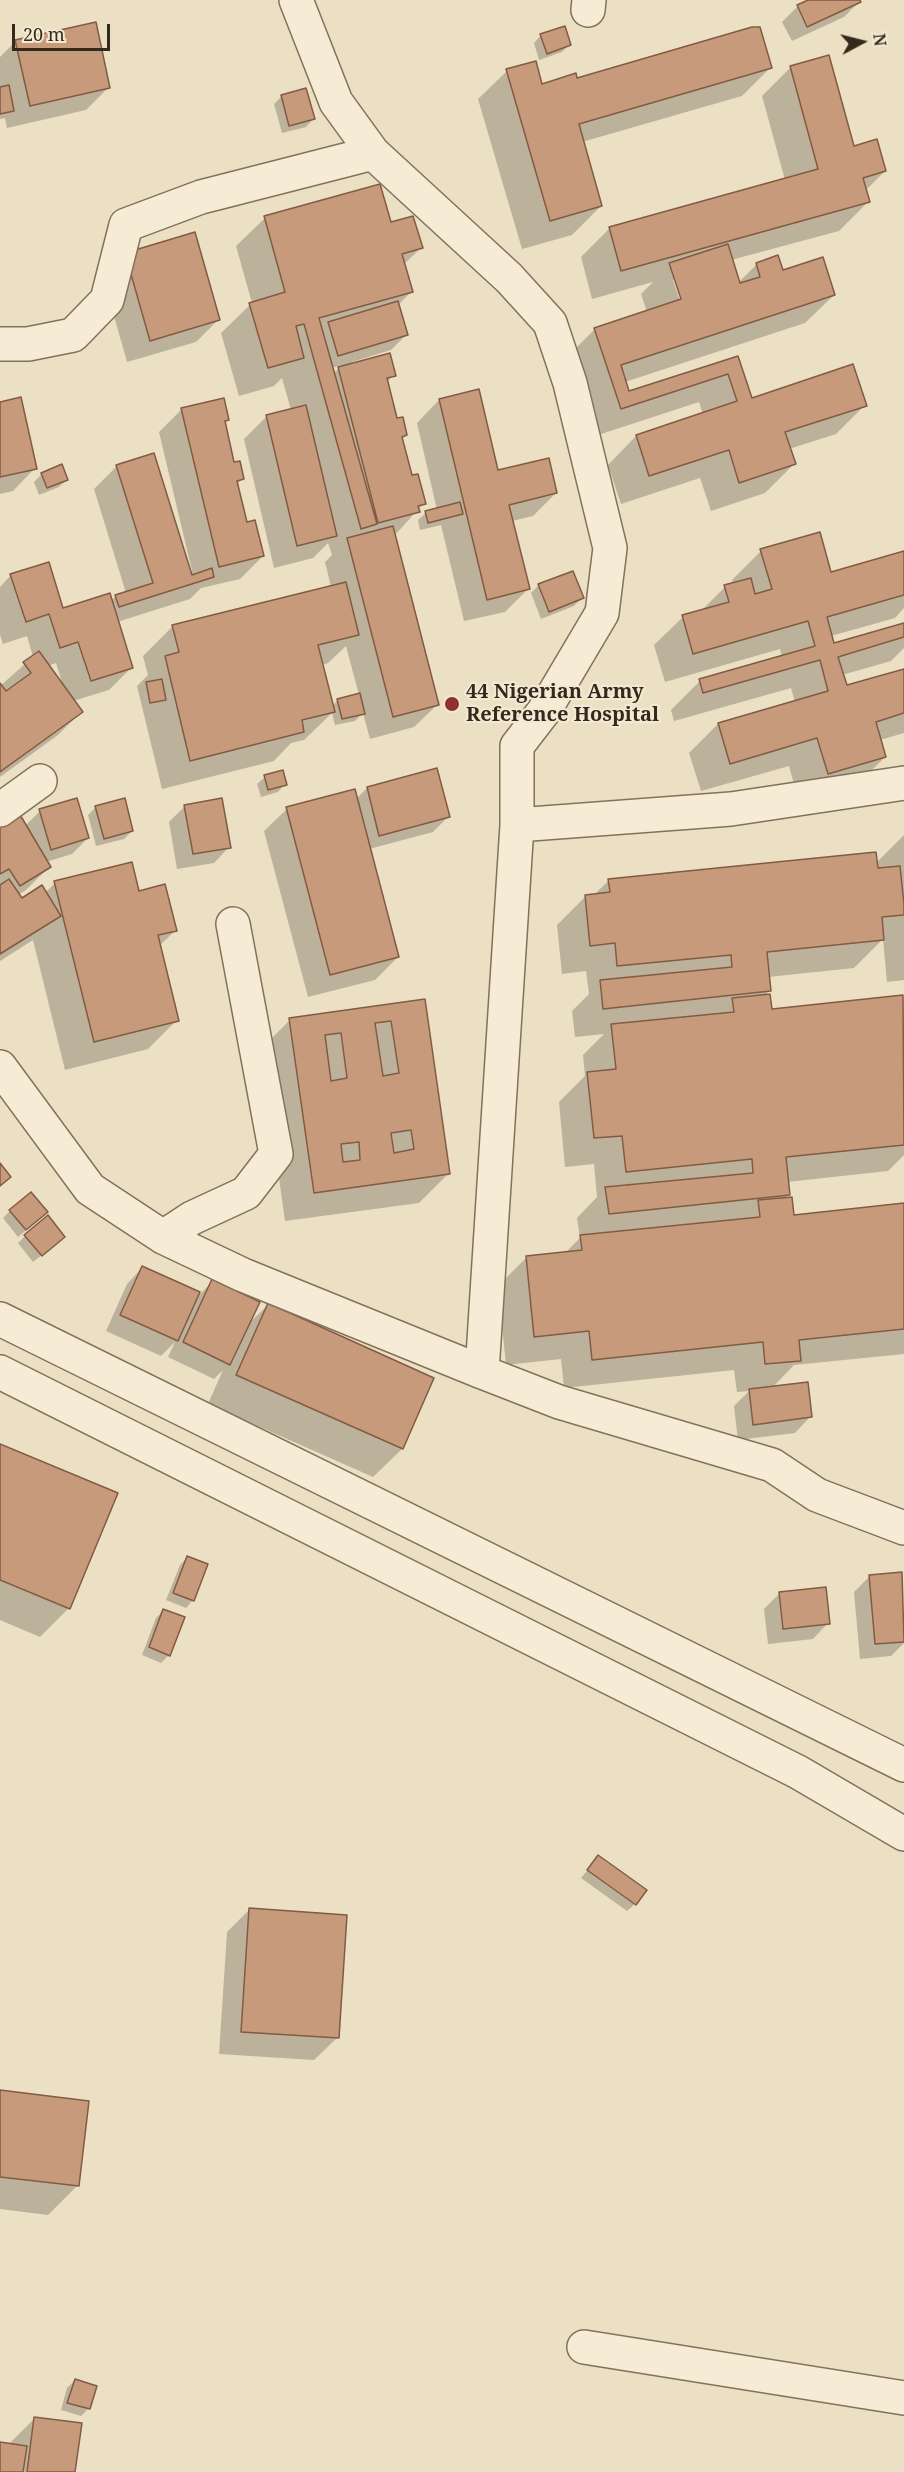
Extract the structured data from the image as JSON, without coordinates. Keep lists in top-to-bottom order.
{
  "places": ["44 Nigerian Army Reference Hospital"],
  "scale_bar": "20 m",
  "north": "right"
}
